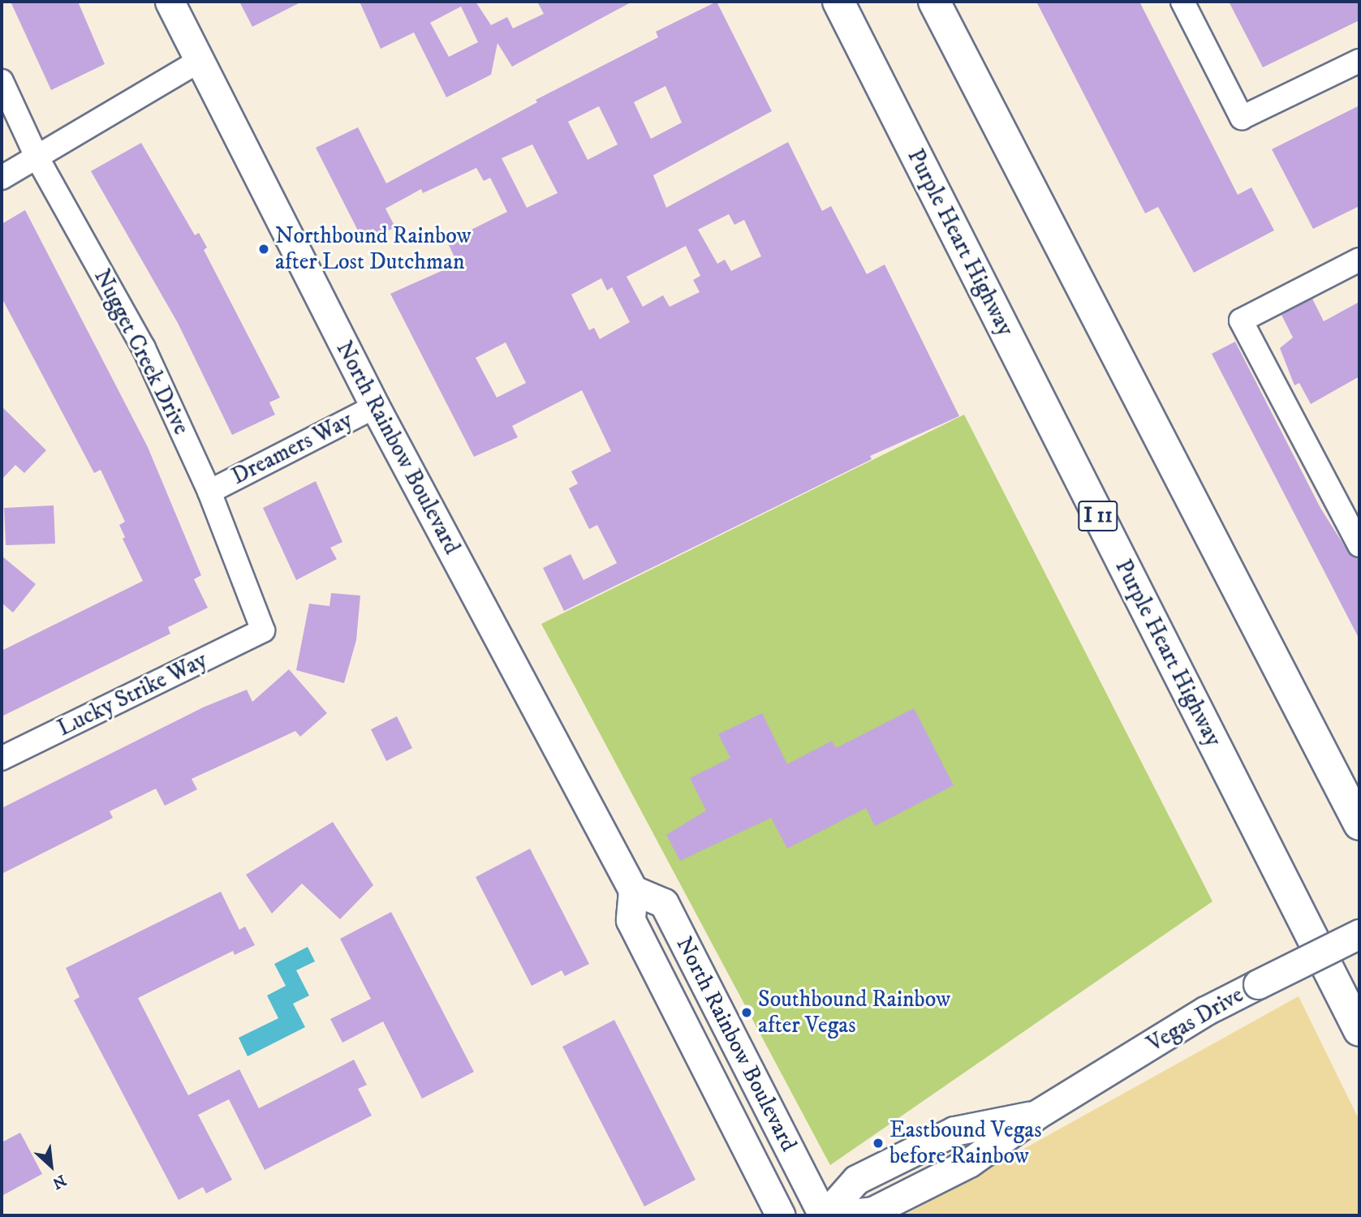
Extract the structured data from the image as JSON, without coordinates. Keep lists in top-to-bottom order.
{
  "streets": {
    "highway": ["Purple Heart Highway", "I 11"],
    "main road": ["North Rainbow Boulevard", "Vegas Drive"],
    "street": ["Nugget Creek Drive", "Dreamers Way", "Lucky Strike Way"]
  },
  "crossings": [
    ["Nugget Creek Drive", "Dreamers Way"],
    ["Nugget Creek Drive", "Lucky Strike Way"],
    ["North Rainbow Boulevard", "Dreamers Way"],
    ["North Rainbow Boulevard", "Vegas Drive"]
  ],
  "places": ["Northbound Rainbow after Lost Dutchman", "Southbound Rainbow after Vegas", "Eastbound Vegas before Rainbow"],
  "north": "bottom right"
}
